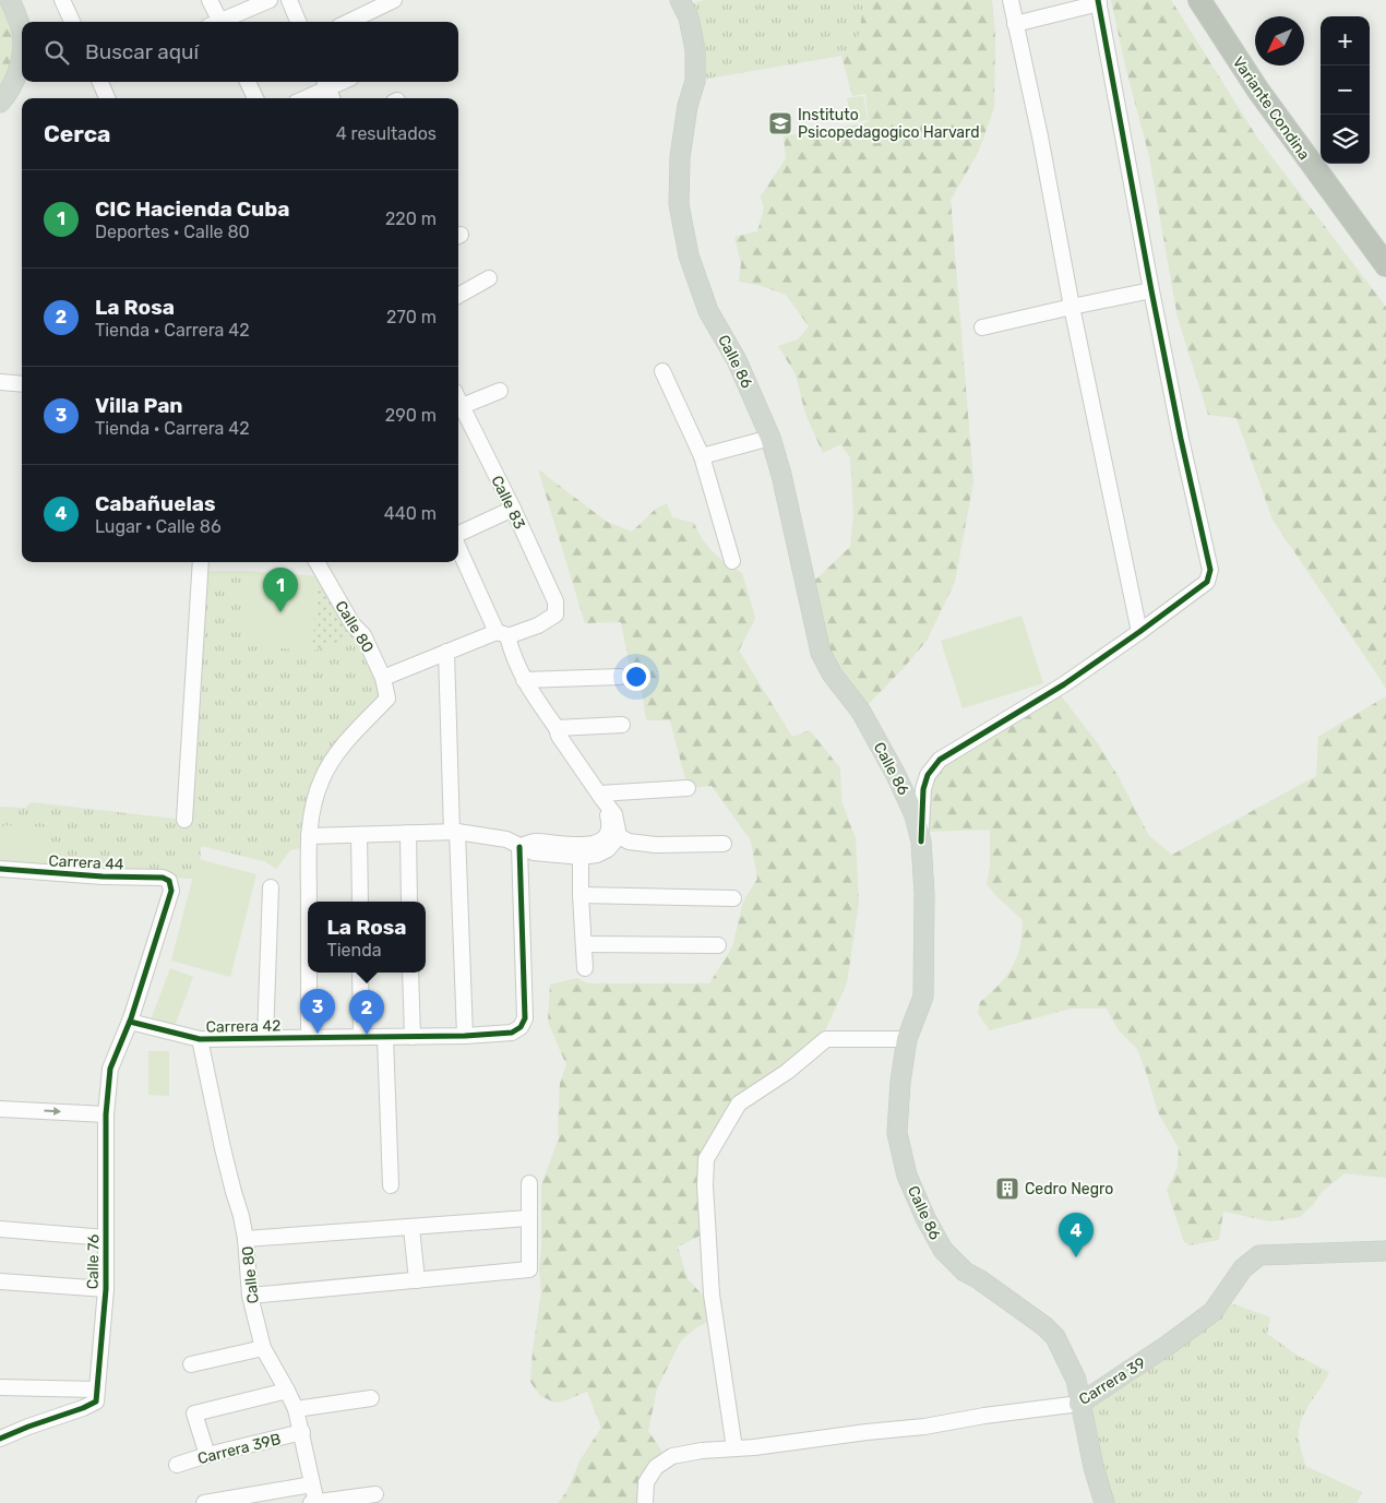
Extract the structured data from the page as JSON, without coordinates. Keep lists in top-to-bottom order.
{
  "streets": {
    "highway": ["Variante Condina"],
    "main road": ["Calle 86", "Carrera 39"],
    "street": [
      "Calle 83",
      "Calle 80",
      "Carrera 44",
      "Carrera 42",
      "Calle 76",
      "Carrera 39B"
    ]
  },
  "crossings": [
    ["Calle 86", "Carrera 39"],
    ["Calle 80", "Carrera 42"],
    ["Calle 80", "Carrera 39B"],
    ["Carrera 44", "Calle 76"],
    ["Carrera 42", "Calle 76"]
  ],
  "places": {
    "school or university": ["Instituto Psicopedagogico Harvard"],
    "building": ["Cedro Negro"]
  },
  "north": "bottom left",
  "page": {
    "map_buttons": ["+", "−"],
    "search": "Buscar aquí",
    "heading": ["Cerca", "4 resultados"],
    "list": [
      {
        "mark": "1",
        "name": "CIC Hacienda Cuba",
        "note": "Deportes · Calle 80",
        "value": "220 m"
      },
      {
        "mark": "2",
        "name": "La Rosa",
        "note": "Tienda · Carrera 42",
        "value": "270 m"
      },
      {
        "mark": "3",
        "name": "Villa Pan",
        "note": "Tienda · Carrera 42",
        "value": "290 m"
      },
      {
        "mark": "4",
        "name": "Cabañuelas",
        "note": "Lugar · Calle 86",
        "value": "440 m"
      }
    ],
    "pins": [
      "1",
      "3",
      "2",
      "4"
    ],
    "popup": ["La Rosa", "Tienda"]
  }
}
